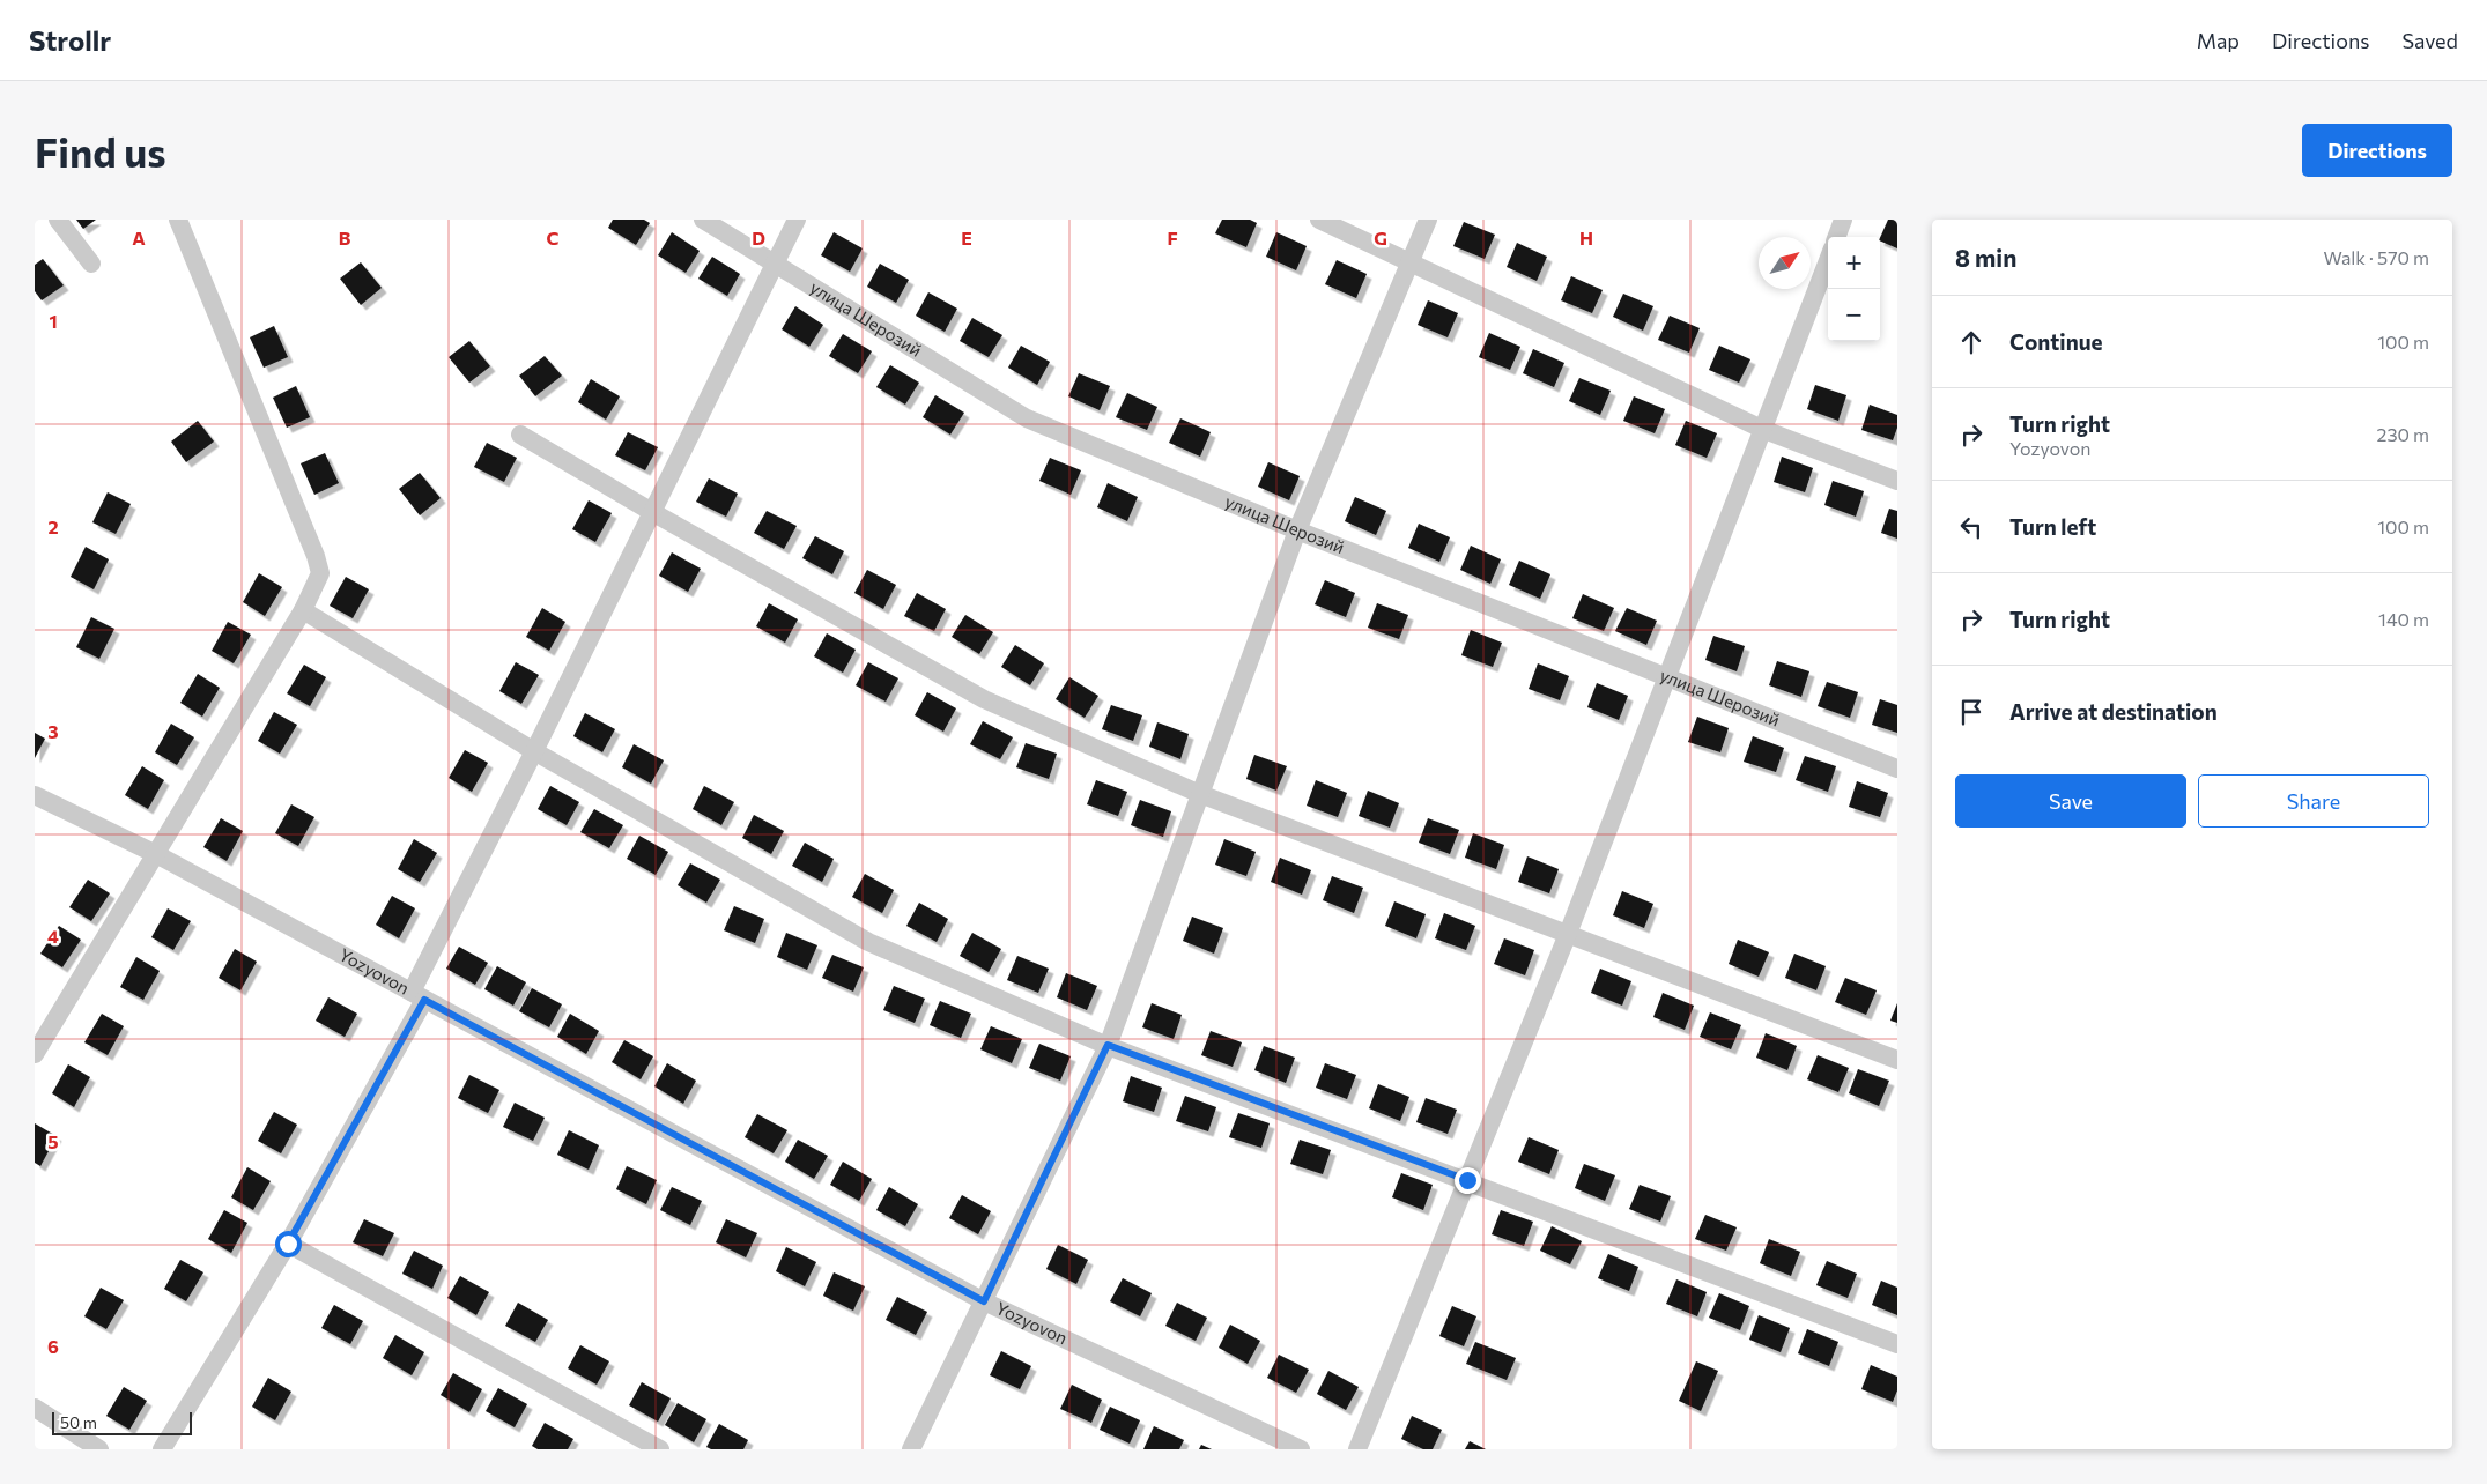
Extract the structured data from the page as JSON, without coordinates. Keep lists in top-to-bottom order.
{
  "streets": {
    "street": ["улица Шерозий", "Yozyovon"]
  },
  "scale_bar": "50 m",
  "north": "top right",
  "page": {
    "header": "Strollr",
    "nav": ["Map", "Directions", "Saved"],
    "buttons": [
      "Directions",
      ["Save", "Share"]
    ],
    "title": "Find us",
    "heading": ["8 min", "Walk · 570 m"],
    "map_buttons": ["+", "−"],
    "list": [
      ["Continue", "100 m"],
      ["Turn right", "Yozyovon", "230 m"],
      ["Turn left", "100 m"],
      ["Turn right", "140 m"],
      "Arrive at destination"
    ],
    "scale": "50 m"
  },
  "grid": {
    "columns": [
      "A",
      "B",
      "C",
      "D",
      "E",
      "F",
      "G",
      "H"
    ],
    "rows": [
      "1",
      "2",
      "3",
      "4",
      "5",
      "6"
    ]
  }
}
